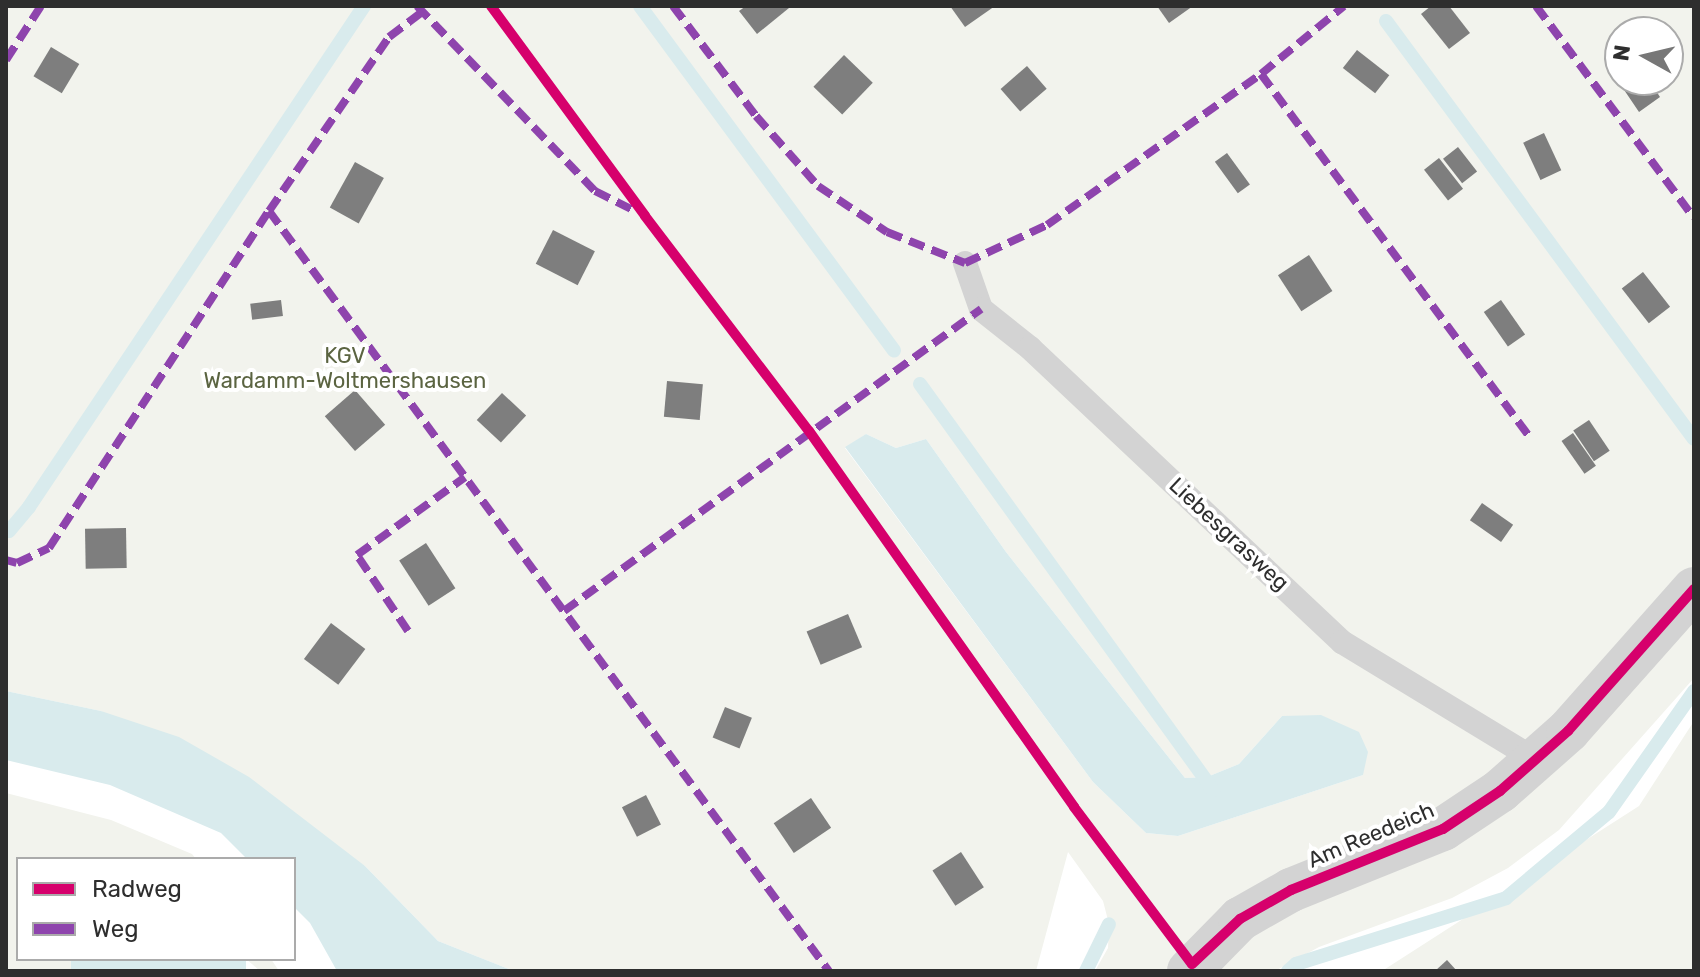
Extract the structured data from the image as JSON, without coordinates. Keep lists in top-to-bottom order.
{
  "streets": {
    "street": ["Am Reedeich"],
    "lane": ["Liebesgrasweg"]
  },
  "crossings": [
    ["Liebesgrasweg", "Am Reedeich"]
  ],
  "parks": ["KGV Wardamm-Woltmershausen"],
  "legend": ["Radweg", "Weg"],
  "north": "left"
}
